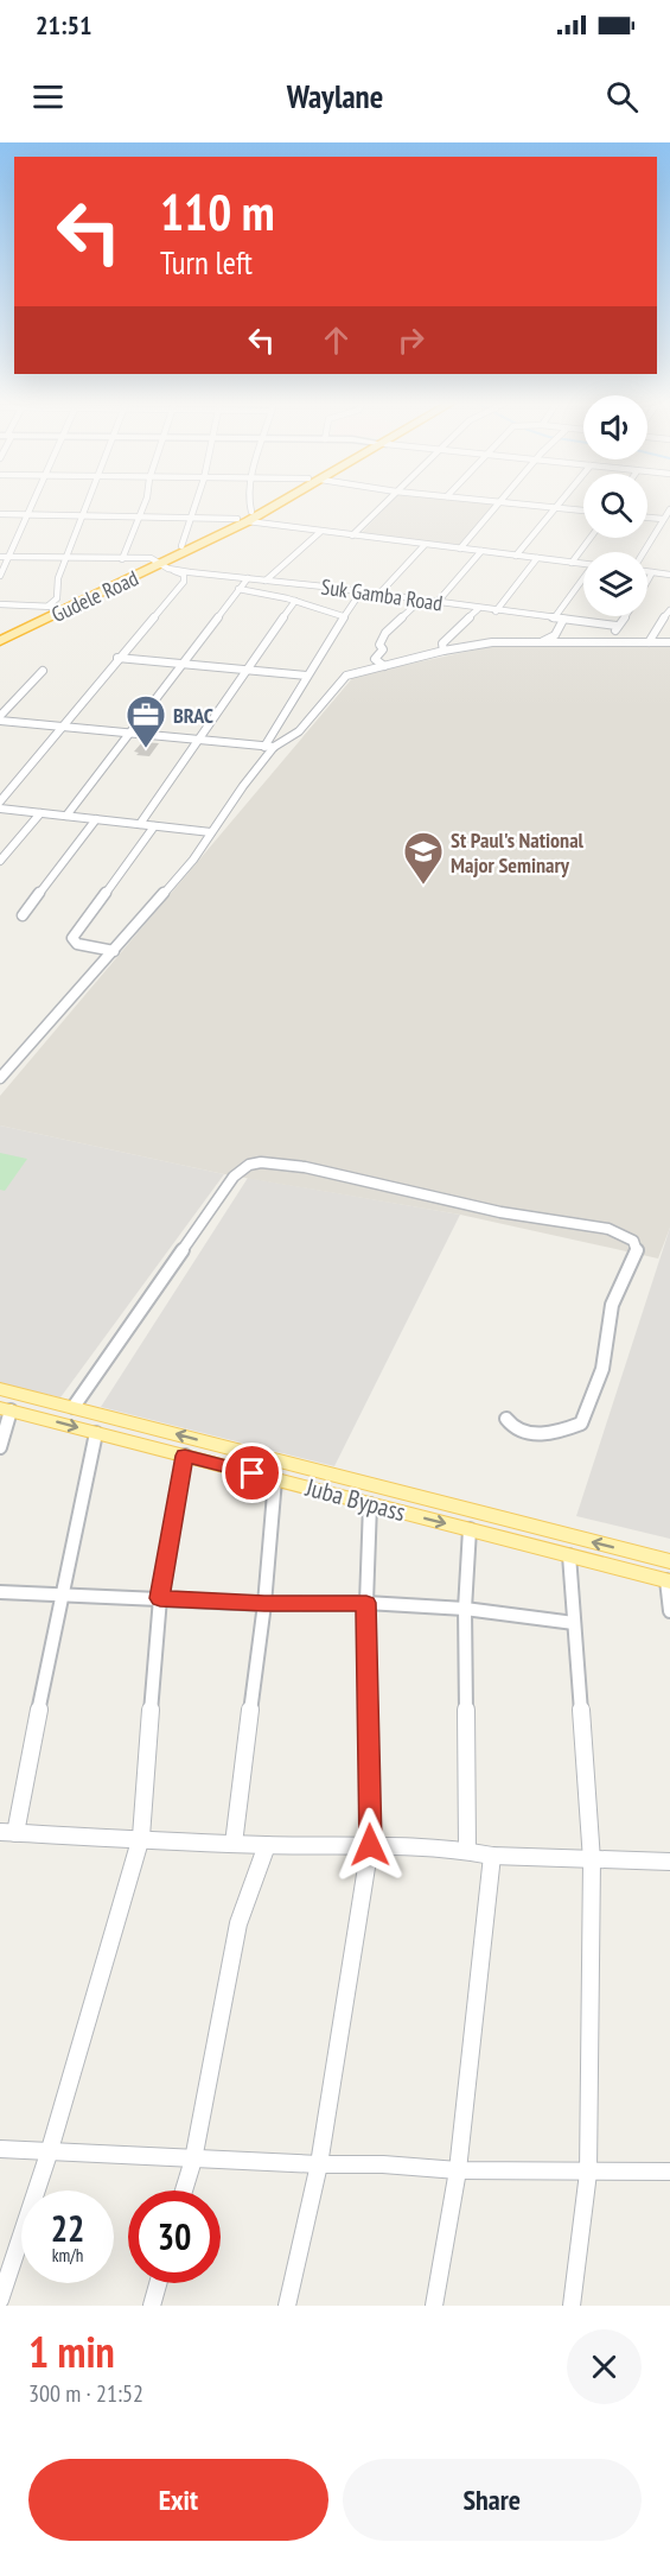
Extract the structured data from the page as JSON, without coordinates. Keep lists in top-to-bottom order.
{
  "streets": {
    "highway": ["Gudele Road"],
    "main road": ["Juba Bypass"],
    "street": ["Suk Gamba Road"]
  },
  "crossings": [
    ["Suk Gamba Road", "Gudele Road"]
  ],
  "places": {
    "office": ["BRAC"],
    "school or university": ["St Paul's National Major Seminary"]
  },
  "page": {
    "status": "21:51",
    "header": "Waylane",
    "turn": ["110 m", "Turn left"],
    "speed": "22 km/h",
    "limit": "30",
    "heading": ["1 min", "300 m · 21:52"],
    "buttons": ["Exit", "Share"]
  }
}
